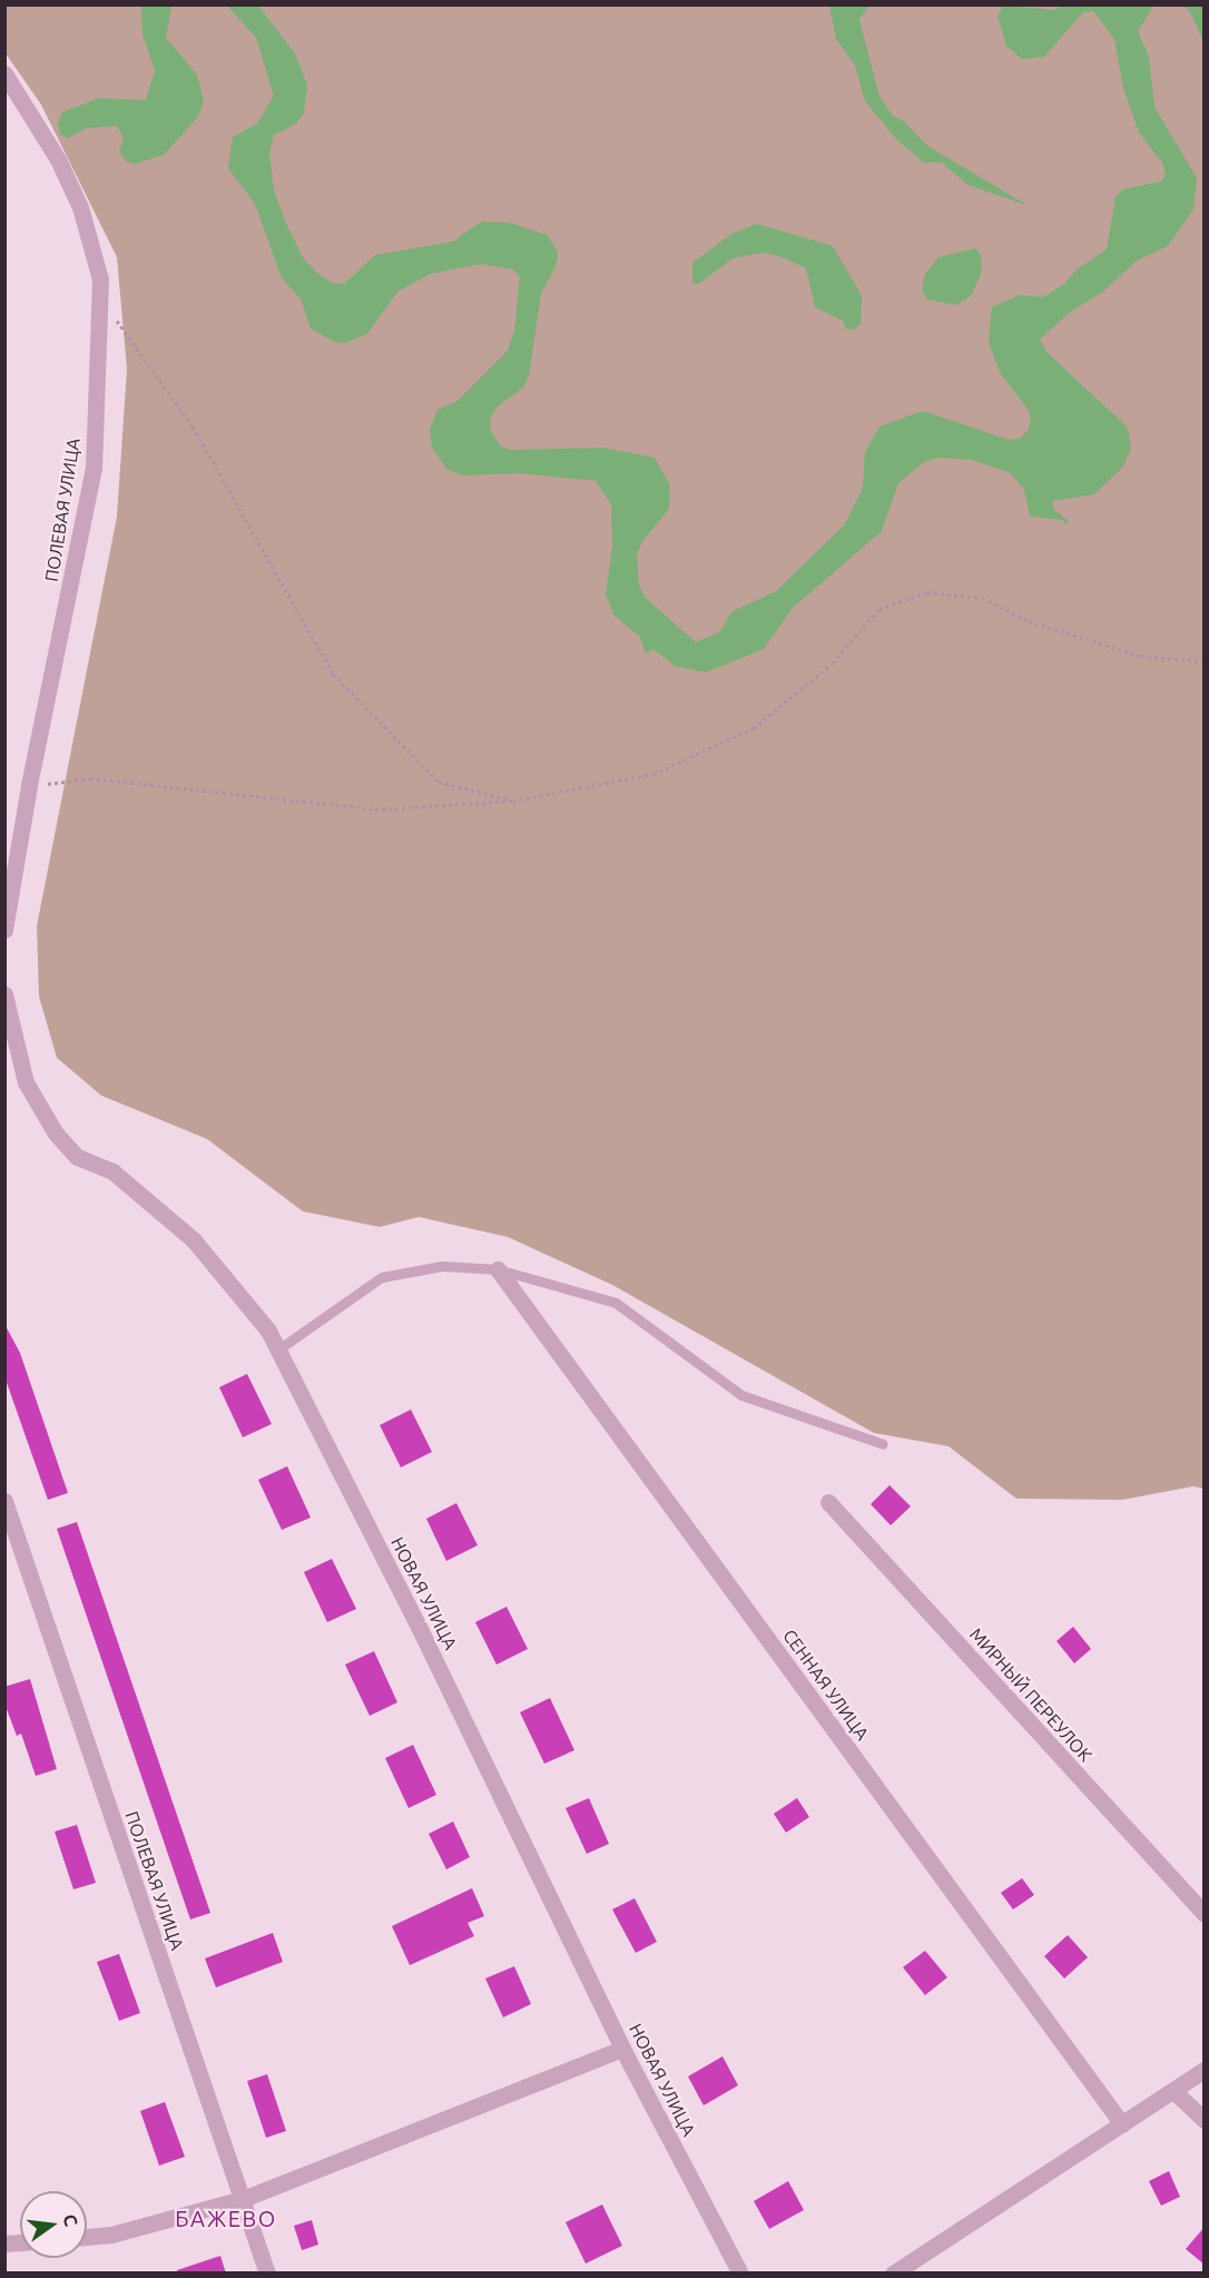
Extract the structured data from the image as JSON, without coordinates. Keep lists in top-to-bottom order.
{
  "streets": {
    "street": [
      "ПОЛЕВАЯ УЛИЦА",
      "НОВАЯ УЛИЦА",
      "СЕННАЯ УЛИЦА",
      "МИРНЫЙ ПЕРЕУЛОК"
    ]
  },
  "districts": ["БАЖЕВО"],
  "north": "right"
}
